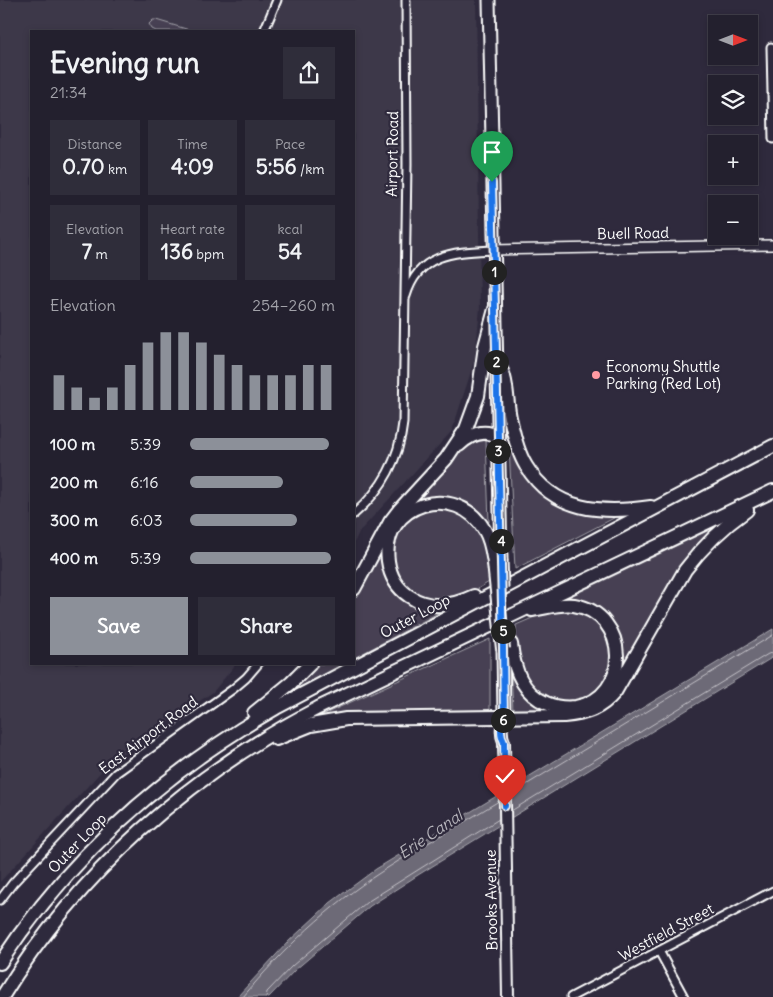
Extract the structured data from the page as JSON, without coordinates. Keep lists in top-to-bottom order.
{
  "streets": {
    "highway": ["Outer Loop"],
    "main road": ["Brooks Avenue"],
    "street": [
      "Airport Road",
      "Buell Road",
      "East Airport Road",
      "Westfield Street"
    ]
  },
  "crossings": [
    ["Airport Road", "Buell Road"]
  ],
  "water": ["Erie Canal"],
  "places": ["Economy Shuttle Parking (Red Lot)"],
  "north": "right",
  "page": {
    "map_buttons": ["+", "−"],
    "heading": ["Evening run", "21:34"],
    "stats": [
      ["Distance", "0.70 km"],
      ["Time", "4:09"],
      ["Pace", "5:56 /km"],
      ["Elevation", "7 m"],
      ["Heart rate", "136 bpm"],
      ["kcal", "54"]
    ],
    "pins": [
      "1",
      "2",
      "3",
      "4",
      "5",
      "6"
    ],
    "chart": ["Elevation", "254–260 m"],
    "list": [
      {
        "name": "100 m",
        "note": "5:39"
      },
      {
        "name": "200 m",
        "note": "6:16"
      },
      {
        "name": "300 m",
        "note": "6:03"
      },
      {
        "name": "400 m",
        "note": "5:39"
      }
    ],
    "buttons": ["Save", "Share"]
  }
}
